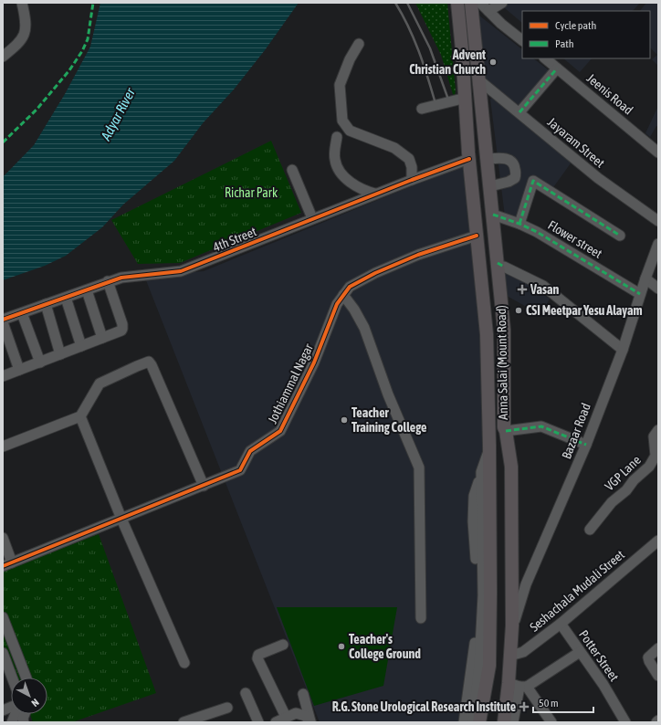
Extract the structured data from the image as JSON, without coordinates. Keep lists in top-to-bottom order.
{
  "streets": {
    "main road": ["Anna Salai (Mount Road)"],
    "street": [
      "Jeenis Road",
      "Jayaram Street",
      "4th Street",
      "Flower street",
      "Jothiammal Nagar",
      "Bazaar Road",
      "VGP Lane",
      "Seshachala Mudali Street",
      "Potter Street"
    ]
  },
  "crossings": [
    ["Jayaram Street", "Anna Salai (Mount Road)"],
    ["4th Street", "Anna Salai (Mount Road)"],
    ["Flower street", "Anna Salai (Mount Road)"],
    ["Flower street", "Bazaar Road"],
    ["Anna Salai (Mount Road)", "Jothiammal Nagar"],
    ["Anna Salai (Mount Road)", "Bazaar Road"],
    ["Anna Salai (Mount Road)", "Seshachala Mudali Street"],
    ["Seshachala Mudali Street", "Potter Street"]
  ],
  "water": ["Adyar River"],
  "parks": ["Richar Park"],
  "places": {
    "other": [
      "Advent Christian Church",
      "CSI Meetpar Yesu Alayam",
      "Teacher Training College",
      "Teacher's College Ground"
    ],
    "health": ["Vasan", "R.G. Stone Urological Research Institute"]
  },
  "legend": ["Cycle path", "Path"],
  "scale_bar": "50 m",
  "north": "bottom right"
}
